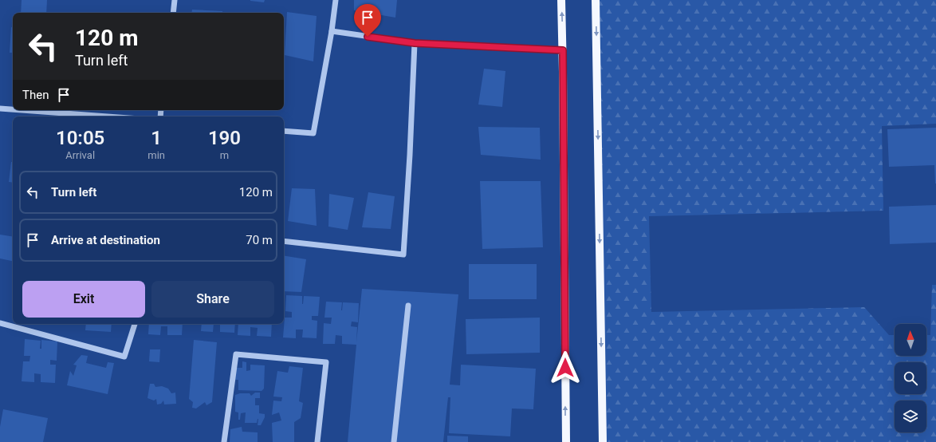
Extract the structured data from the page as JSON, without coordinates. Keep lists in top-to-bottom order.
{
  "north": "top",
  "page": {
    "turn": ["120 m", "Turn left"],
    "then": "Then",
    "eta": [
      "10:05",
      "Arrival",
      "1",
      "min",
      "190",
      "m"
    ],
    "list": [
      {
        "name": "Turn left",
        "value": "120 m"
      },
      {
        "name": "Arrive at destination",
        "value": "70 m"
      }
    ],
    "buttons": ["Exit", "Share"]
  }
}
